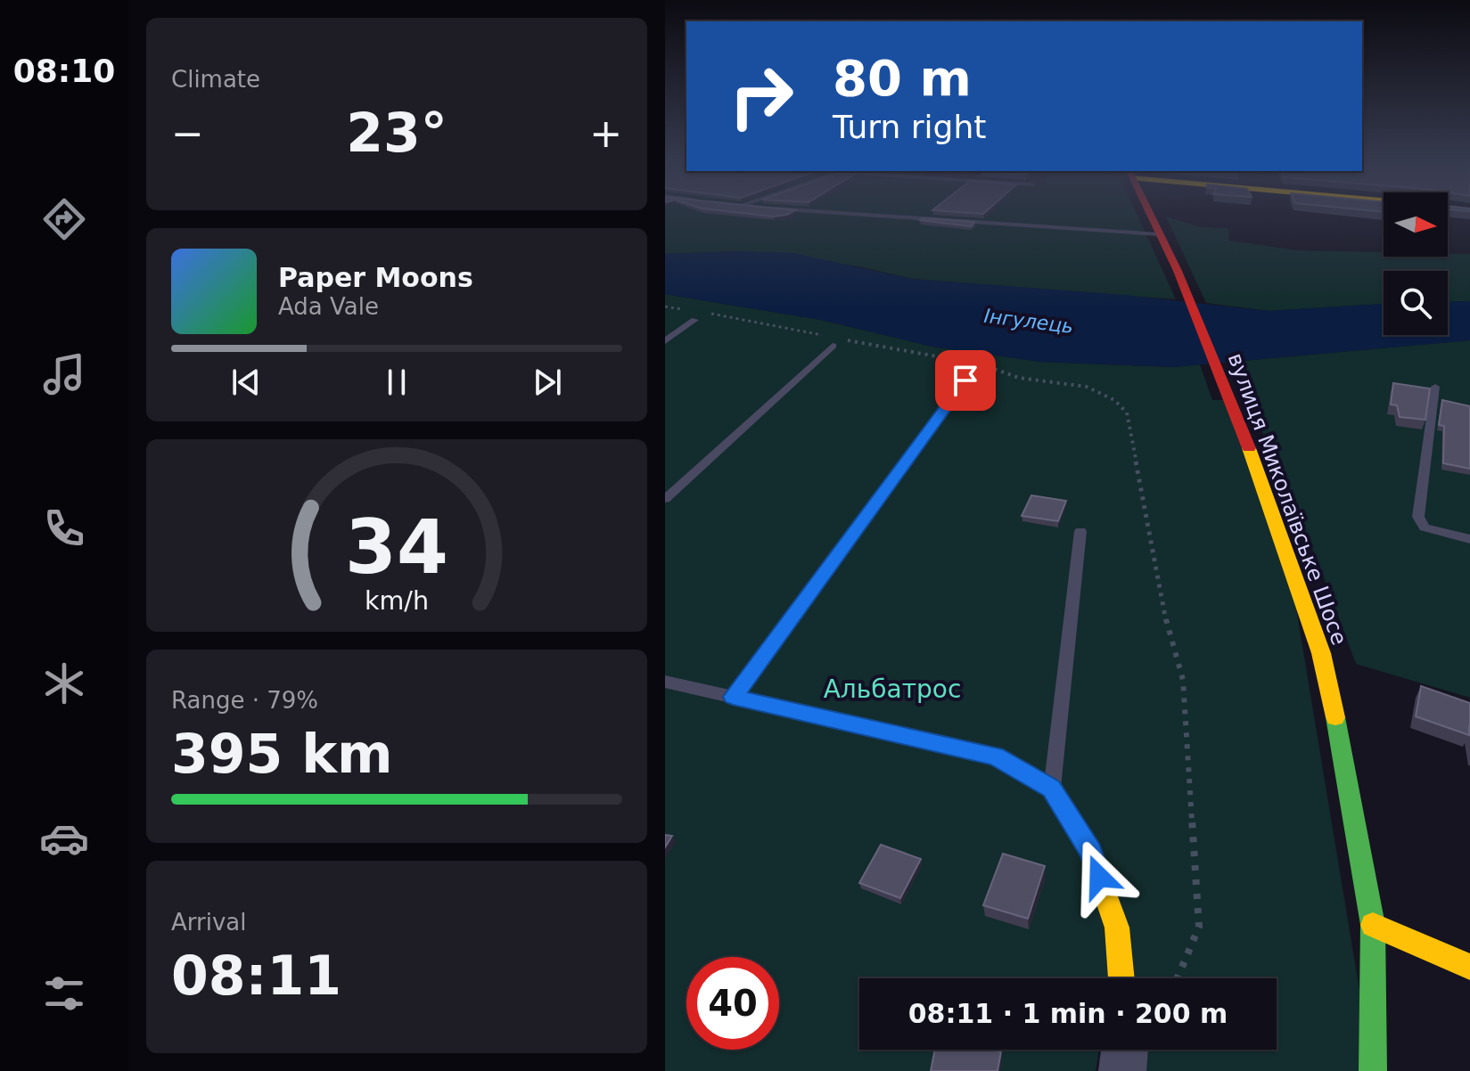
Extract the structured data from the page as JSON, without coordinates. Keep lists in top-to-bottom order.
{
  "streets": {
    "main road": ["вулиця Миколаївське Шосе"]
  },
  "water": ["Інгулець"],
  "parks": ["Альбатрос"],
  "north": "right",
  "page": {
    "tabs": "08:10",
    "tile": [
      "Climate",
      ["Range · 79%", "395 km"],
      ["Arrival", "08:11"]
    ],
    "turn": ["80 m", "Turn right"],
    "heat": ["−", "23°", "+"],
    "song": ["Paper Moons", "Ada Vale"],
    "limit": "40",
    "trip": "08:11 · 1 min · 200 m",
    "gauge": ["34", "km/h"]
  }
}
